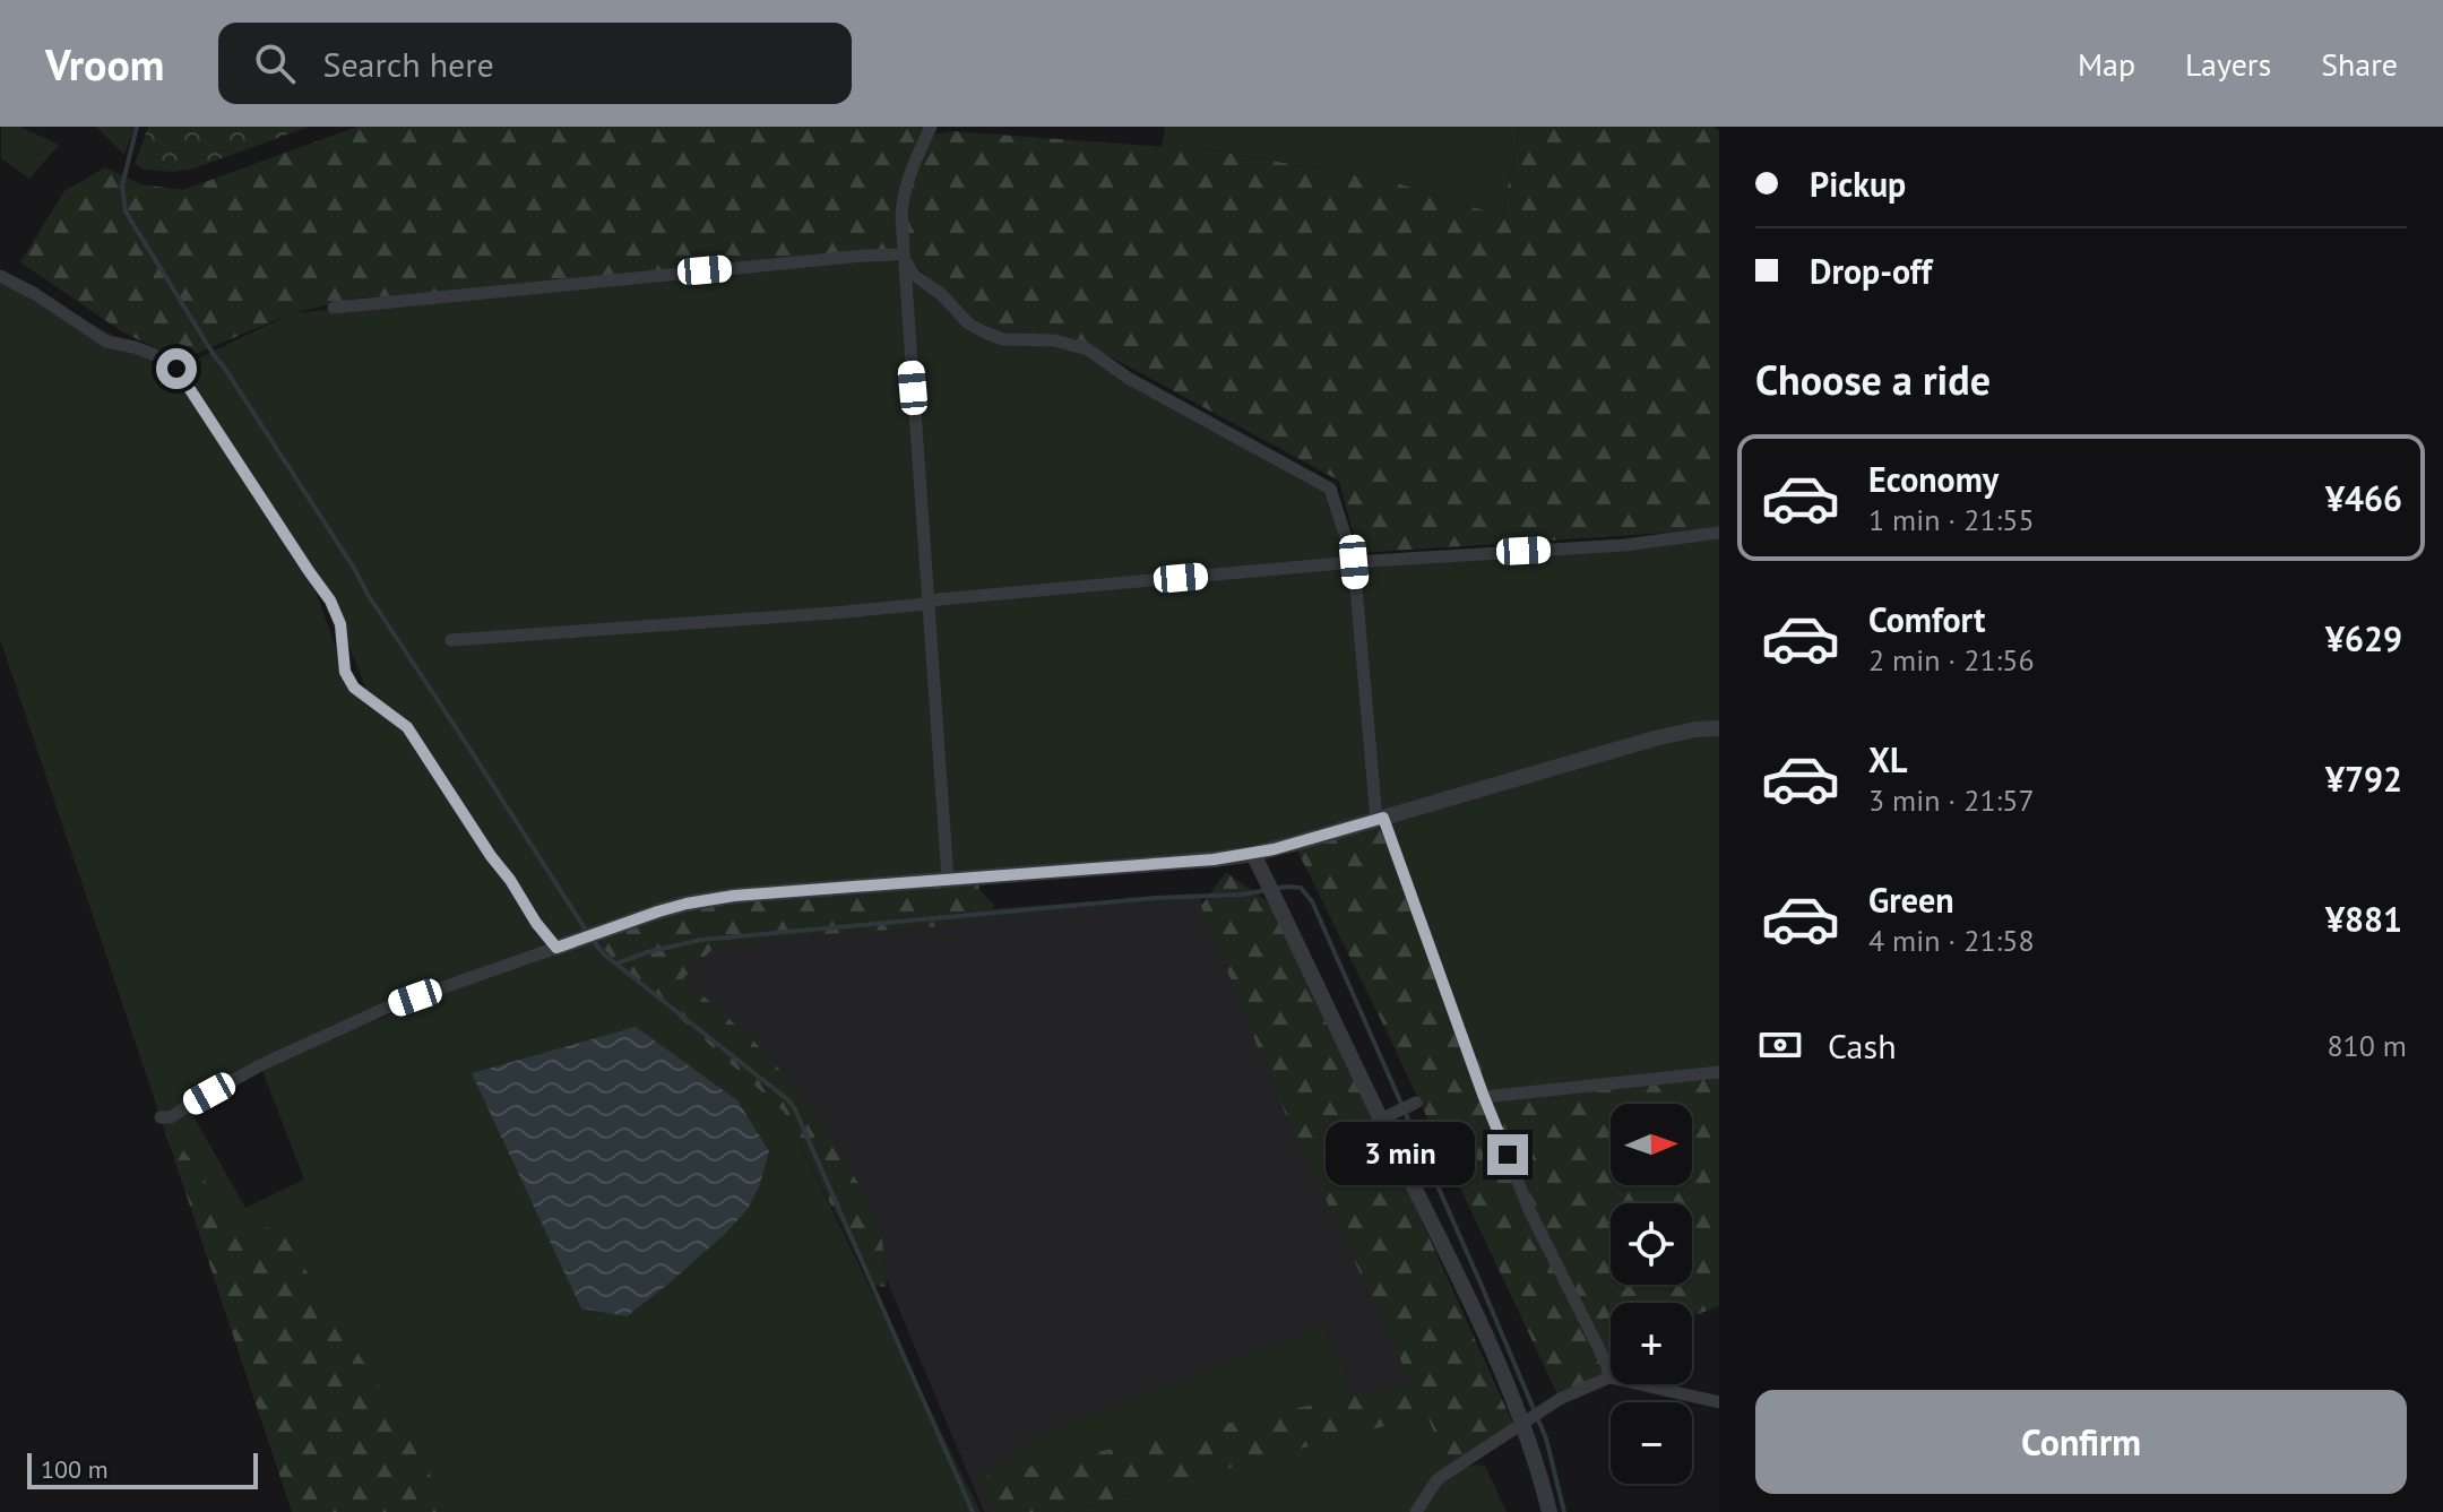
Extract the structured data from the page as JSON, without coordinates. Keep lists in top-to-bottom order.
{
  "scale_bar": "100 m",
  "north": "right",
  "page": {
    "header": "Vroom",
    "search": "Search here",
    "nav": ["Map", "Layers", "Share"],
    "banner": ["Pickup", "Drop-off"],
    "heading": "Choose a ride",
    "list": [
      {
        "name": "Economy",
        "note": "1 min · 21:55",
        "value": "¥466"
      },
      {
        "name": "Comfort",
        "note": "2 min · 21:56",
        "value": "¥629"
      },
      {
        "name": "XL",
        "note": "3 min · 21:57",
        "value": "¥792"
      },
      {
        "name": "Green",
        "note": "4 min · 21:58",
        "value": "¥881"
      }
    ],
    "pay": ["Cash", "810 m"],
    "map_buttons": ["+", "−"],
    "bubble": "3 min",
    "buttons": "Confirm",
    "scale": "100 m"
  }
}
